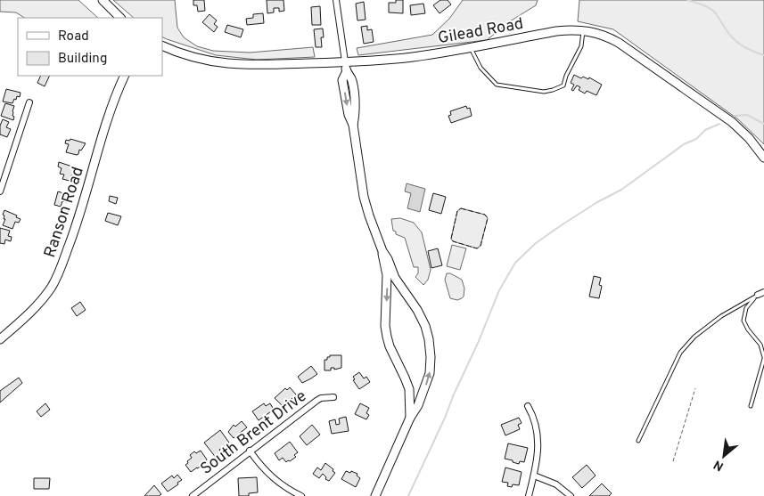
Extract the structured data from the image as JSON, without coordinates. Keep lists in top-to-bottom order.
{
  "streets": {
    "street": ["Gilead Road", "Ranson Road", "South Brent Drive"]
  },
  "legend": ["Road", "Building"],
  "north": "bottom left"
}
